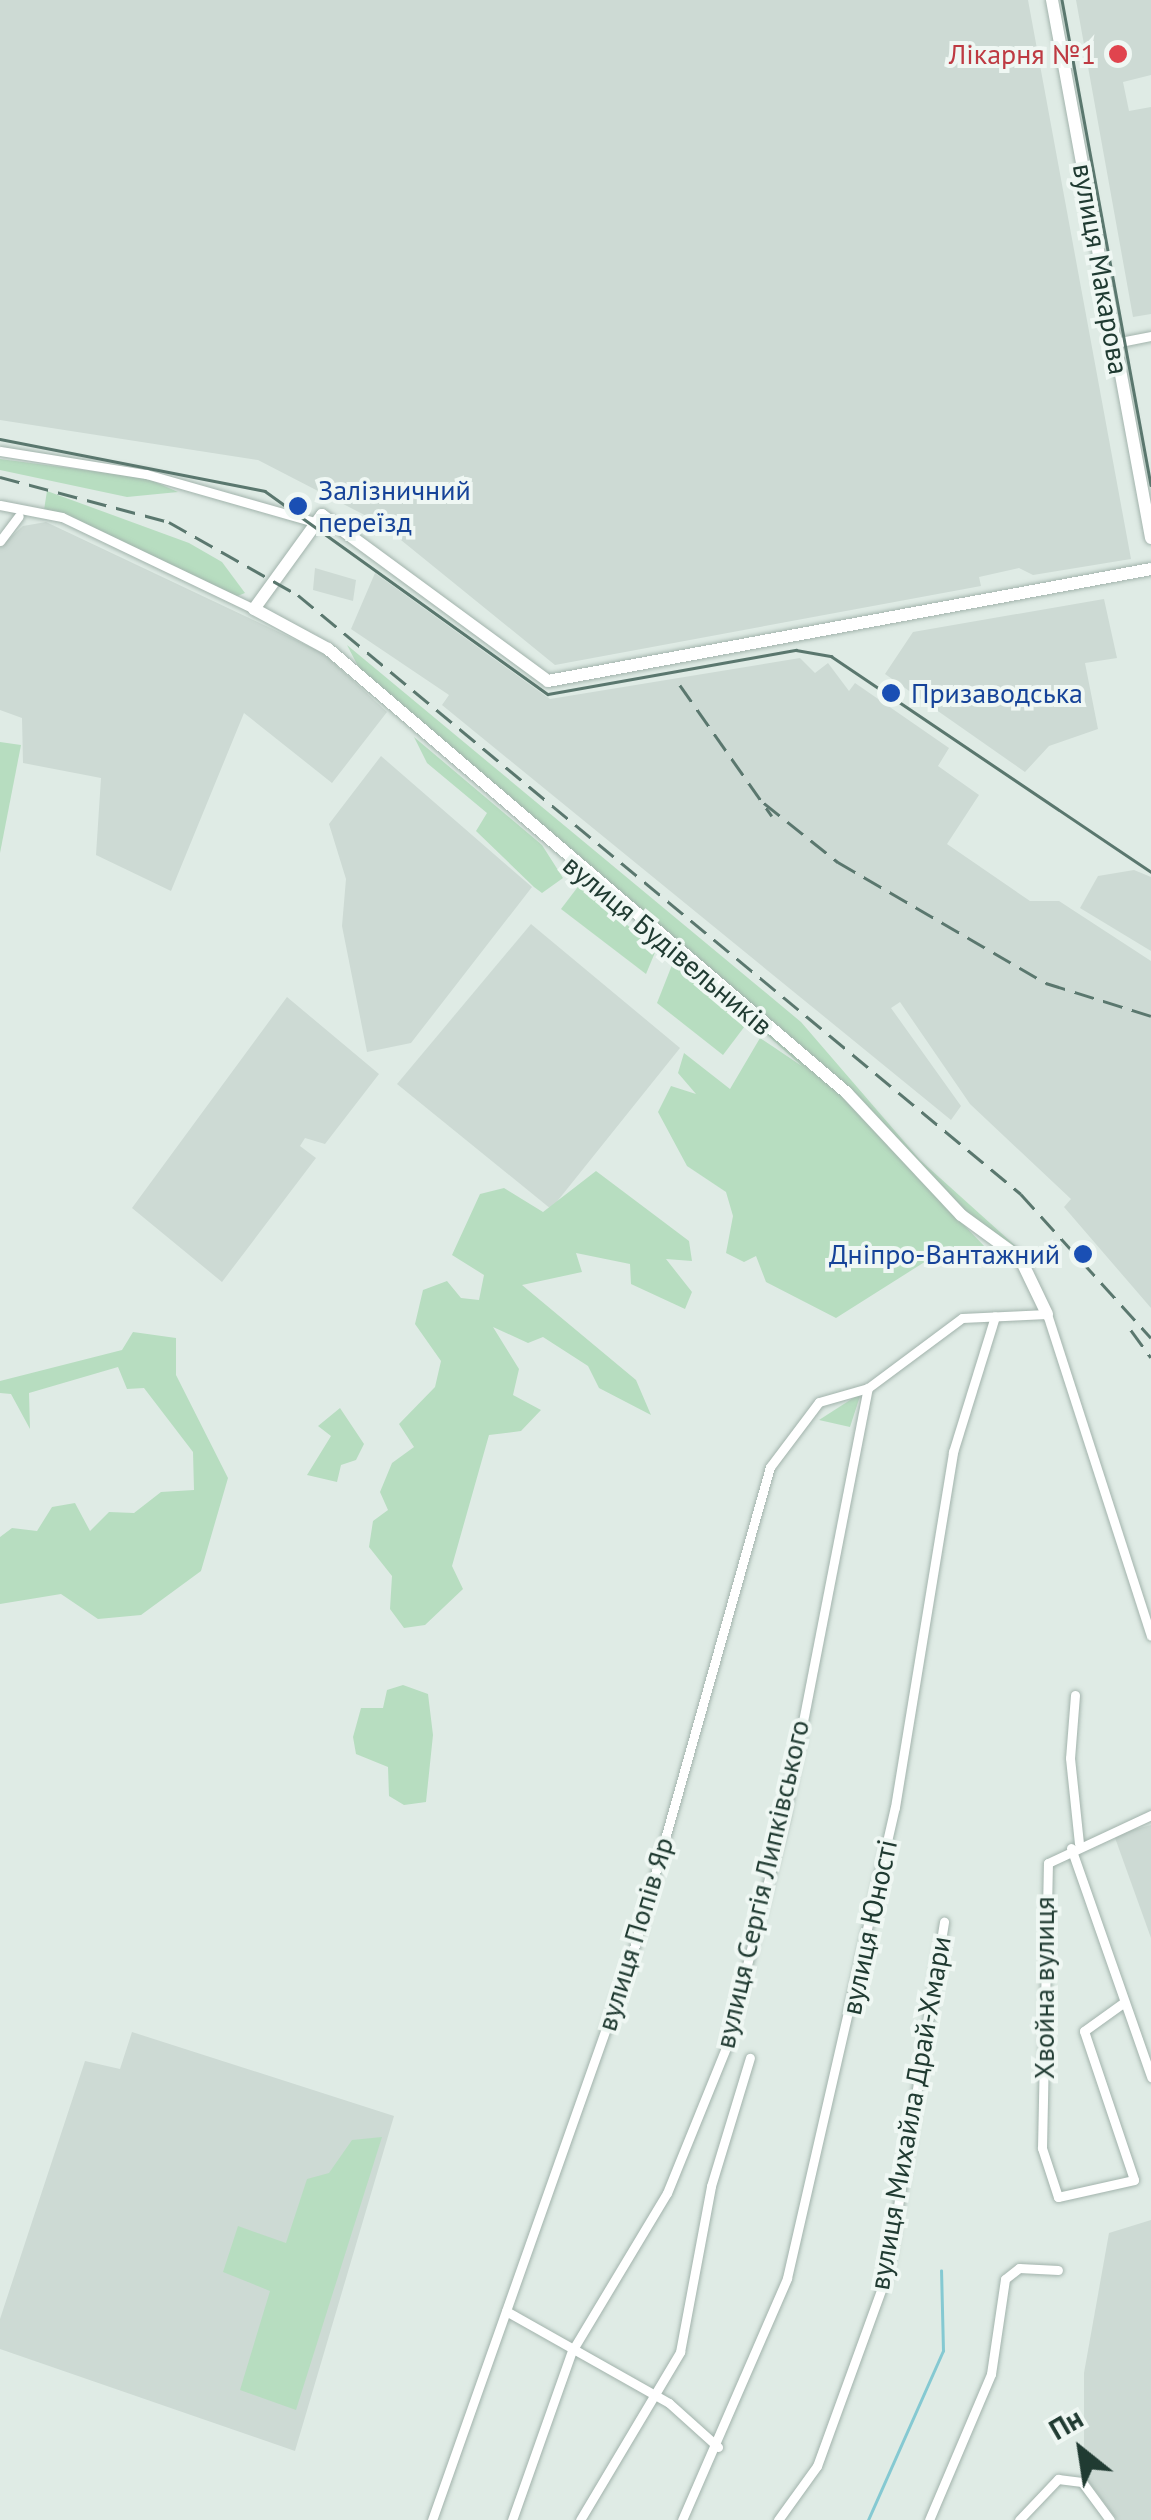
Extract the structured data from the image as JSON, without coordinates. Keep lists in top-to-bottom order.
{
  "streets": {
    "street": [
      "вулиця Макарова",
      "вулиця Будівельників",
      "вулиця Сергія Липківського",
      "вулиця Юності",
      "вулиця Попів Яр",
      "Хвойна вулиця",
      "вулиця Михайла Драй-Хмари"
    ]
  },
  "crossings": [
    ["вулиця Сергія Липківського", "вулиця Попів Яр"]
  ],
  "places": [
    "Лікарня №1",
    "Залізничний переїзд",
    "Призаводська",
    "Дніпро-Вантажний"
  ],
  "north": "top left"
}
